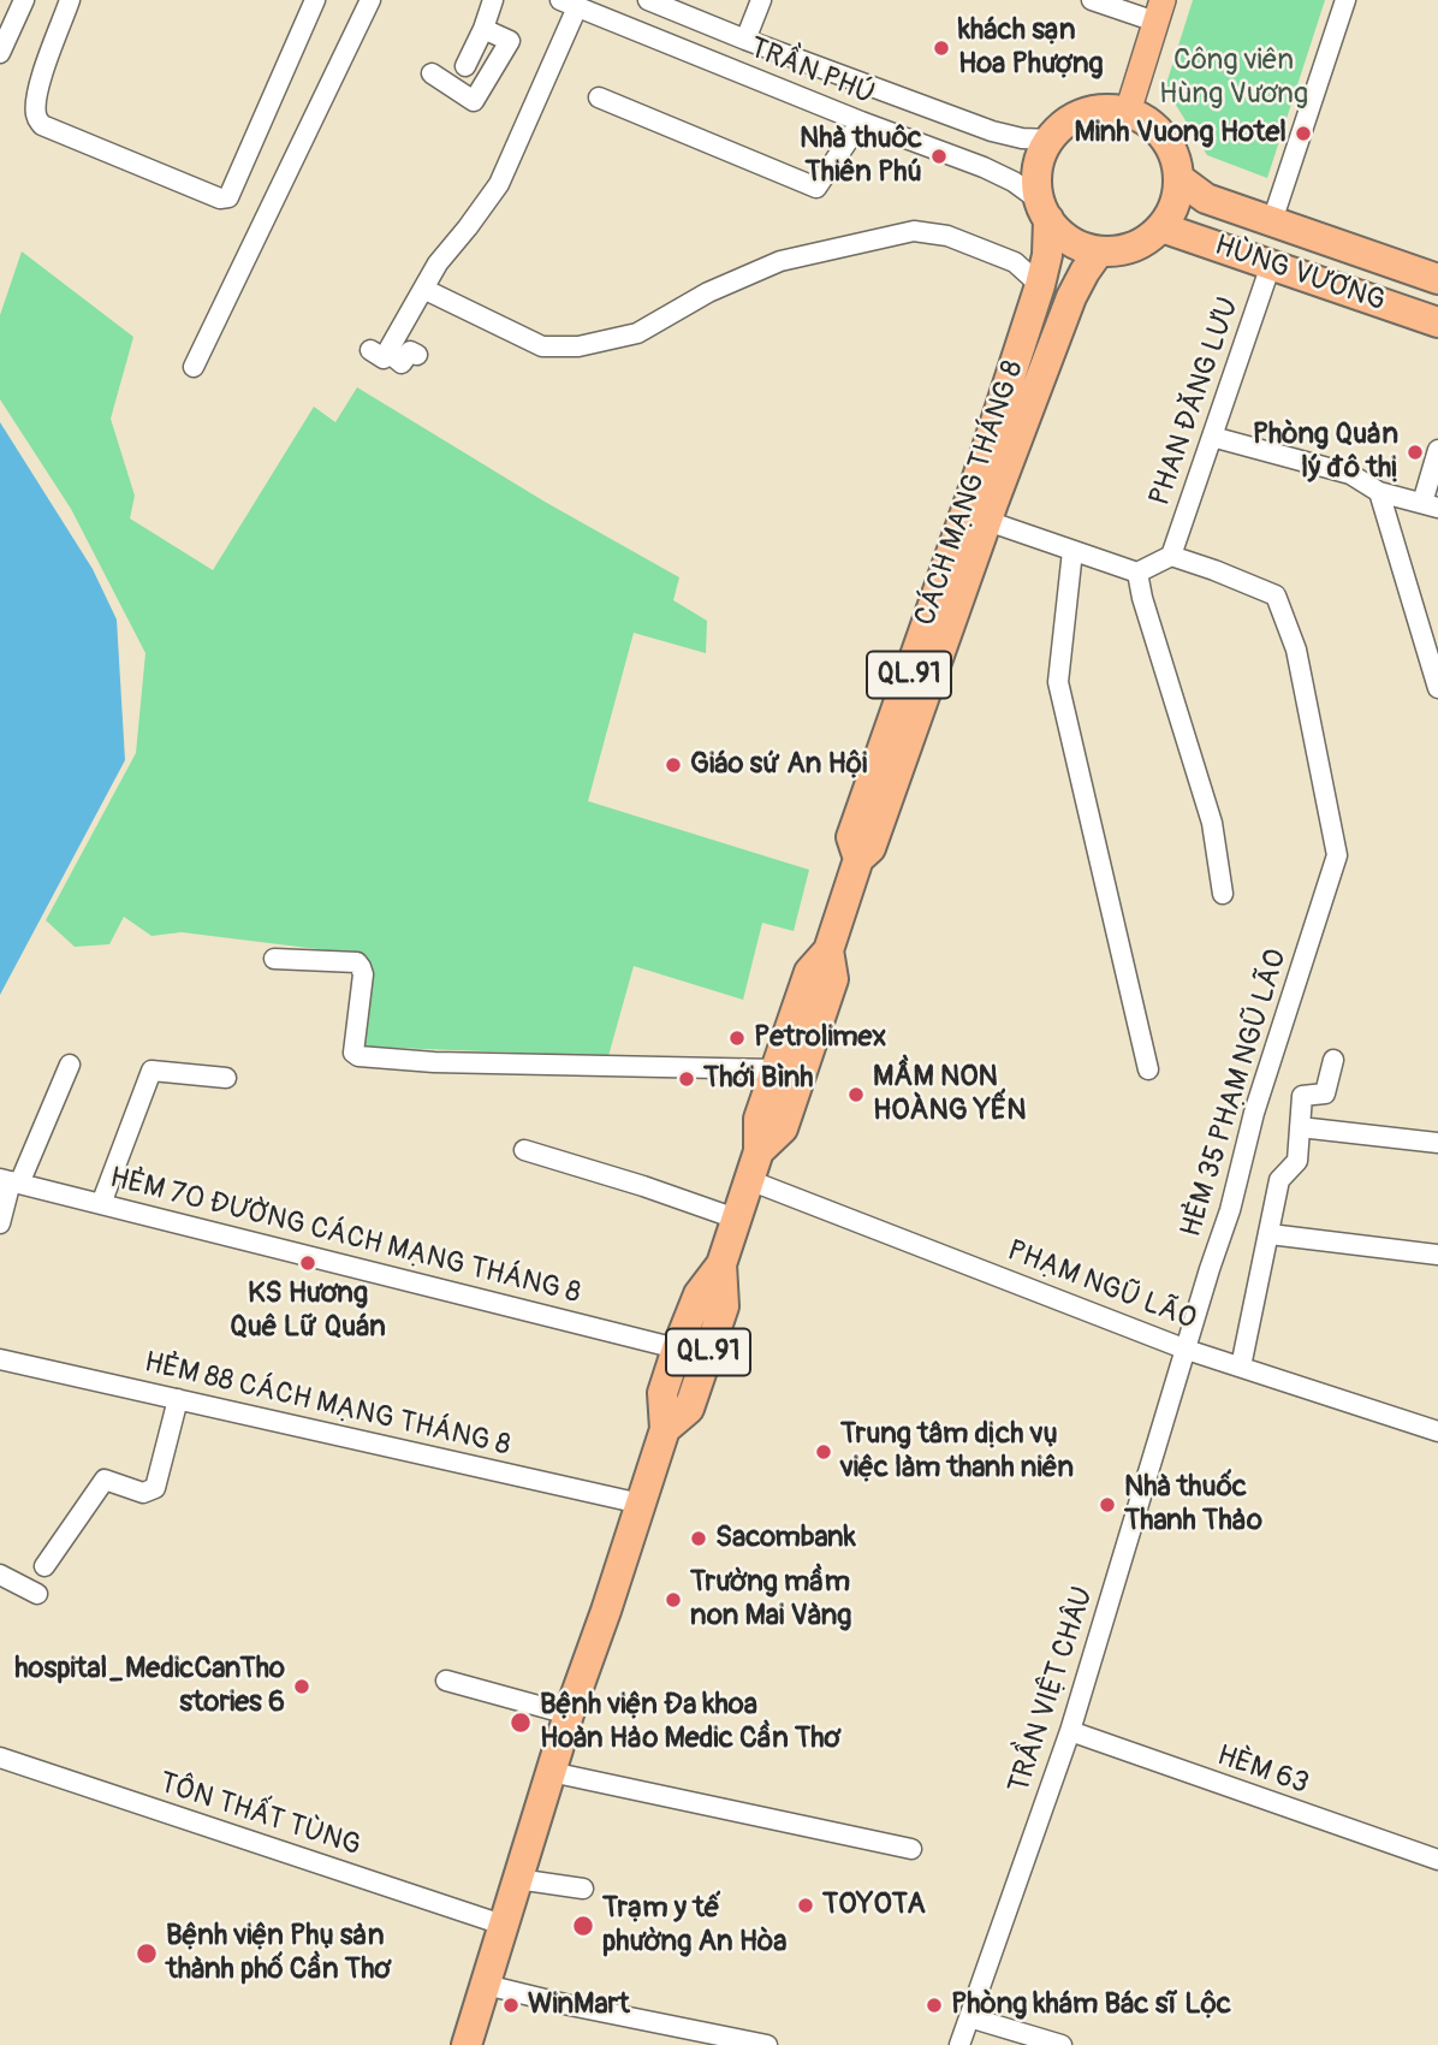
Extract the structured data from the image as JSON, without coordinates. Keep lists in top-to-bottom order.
{
  "streets": {
    "highway": ["HÙNG VƯƠNG", "CÁCH MẠNG THÁNG 8", "QL.91"],
    "street": [
      "TRẦN PHÚ",
      "PHAN ĐĂNG LƯU",
      "HẺM 35 PHẠM NGŨ LÃO",
      "HẺM 70 ĐƯỜNG CÁCH MẠNG THÁNG 8",
      "PHẠM NGŨ LÃO",
      "HẺM 88 CÁCH MẠNG THÁNG 8",
      "TRẦN VIỆT CHÂU",
      "HÈM 63",
      "TÔN THẤT TÙNG"
    ]
  },
  "crossings": [
    ["TRẦN PHÚ", "HÙNG VƯƠNG"],
    ["TRẦN PHÚ", "CÁCH MẠNG THÁNG 8"],
    ["HÙNG VƯƠNG", "PHAN ĐĂNG LƯU"],
    ["HÙNG VƯƠNG", "CÁCH MẠNG THÁNG 8"],
    ["PHAN ĐĂNG LƯU", "HẺM 35 PHẠM NGŨ LÃO"],
    ["CÁCH MẠNG THÁNG 8", "HẺM 70 ĐƯỜNG CÁCH MẠNG THÁNG 8"],
    ["CÁCH MẠNG THÁNG 8", "PHẠM NGŨ LÃO"],
    ["CÁCH MẠNG THÁNG 8", "HẺM 88 CÁCH MẠNG THÁNG 8"],
    ["CÁCH MẠNG THÁNG 8", "TÔN THẤT TÙNG"],
    ["HẺM 35 PHẠM NGŨ LÃO", "PHẠM NGŨ LÃO"],
    ["HẺM 35 PHẠM NGŨ LÃO", "TRẦN VIỆT CHÂU"],
    ["PHẠM NGŨ LÃO", "TRẦN VIỆT CHÂU"],
    ["TRẦN VIỆT CHÂU", "HÈM 63"]
  ],
  "parks": ["Công viên Hùng Vương"],
  "places": [
    "khách sạn Hoa Phượng",
    "Minh Vuong Hotel",
    "Nhà thuôc Thiên Phú",
    "Phòng Quản lý đô thị",
    "Giáo sứ An Hội",
    "Petrolimex",
    "Thới Bình",
    "MẦM NON HOÀNG YẾN",
    "KS Hương Quê Lữ Quán",
    "Trung tâm dịch vụ việc làm thanh niên",
    "Nhà thuốc Thanh Thảo",
    "Sacombank",
    "Trường mầm non Mai Vàng",
    "hospital_MedicCanTho stories 6",
    "Bệnh viện Đa khoa Hoàn Hảo Medic Cần Thơ",
    "TOYOTA",
    "Trạm y tế phường An Hòa",
    "Bệnh viện Phụ sản thành phố Cần Thơ",
    "WinMart",
    "Phòng khám Bác sĩ Lộc"
  ]
}
